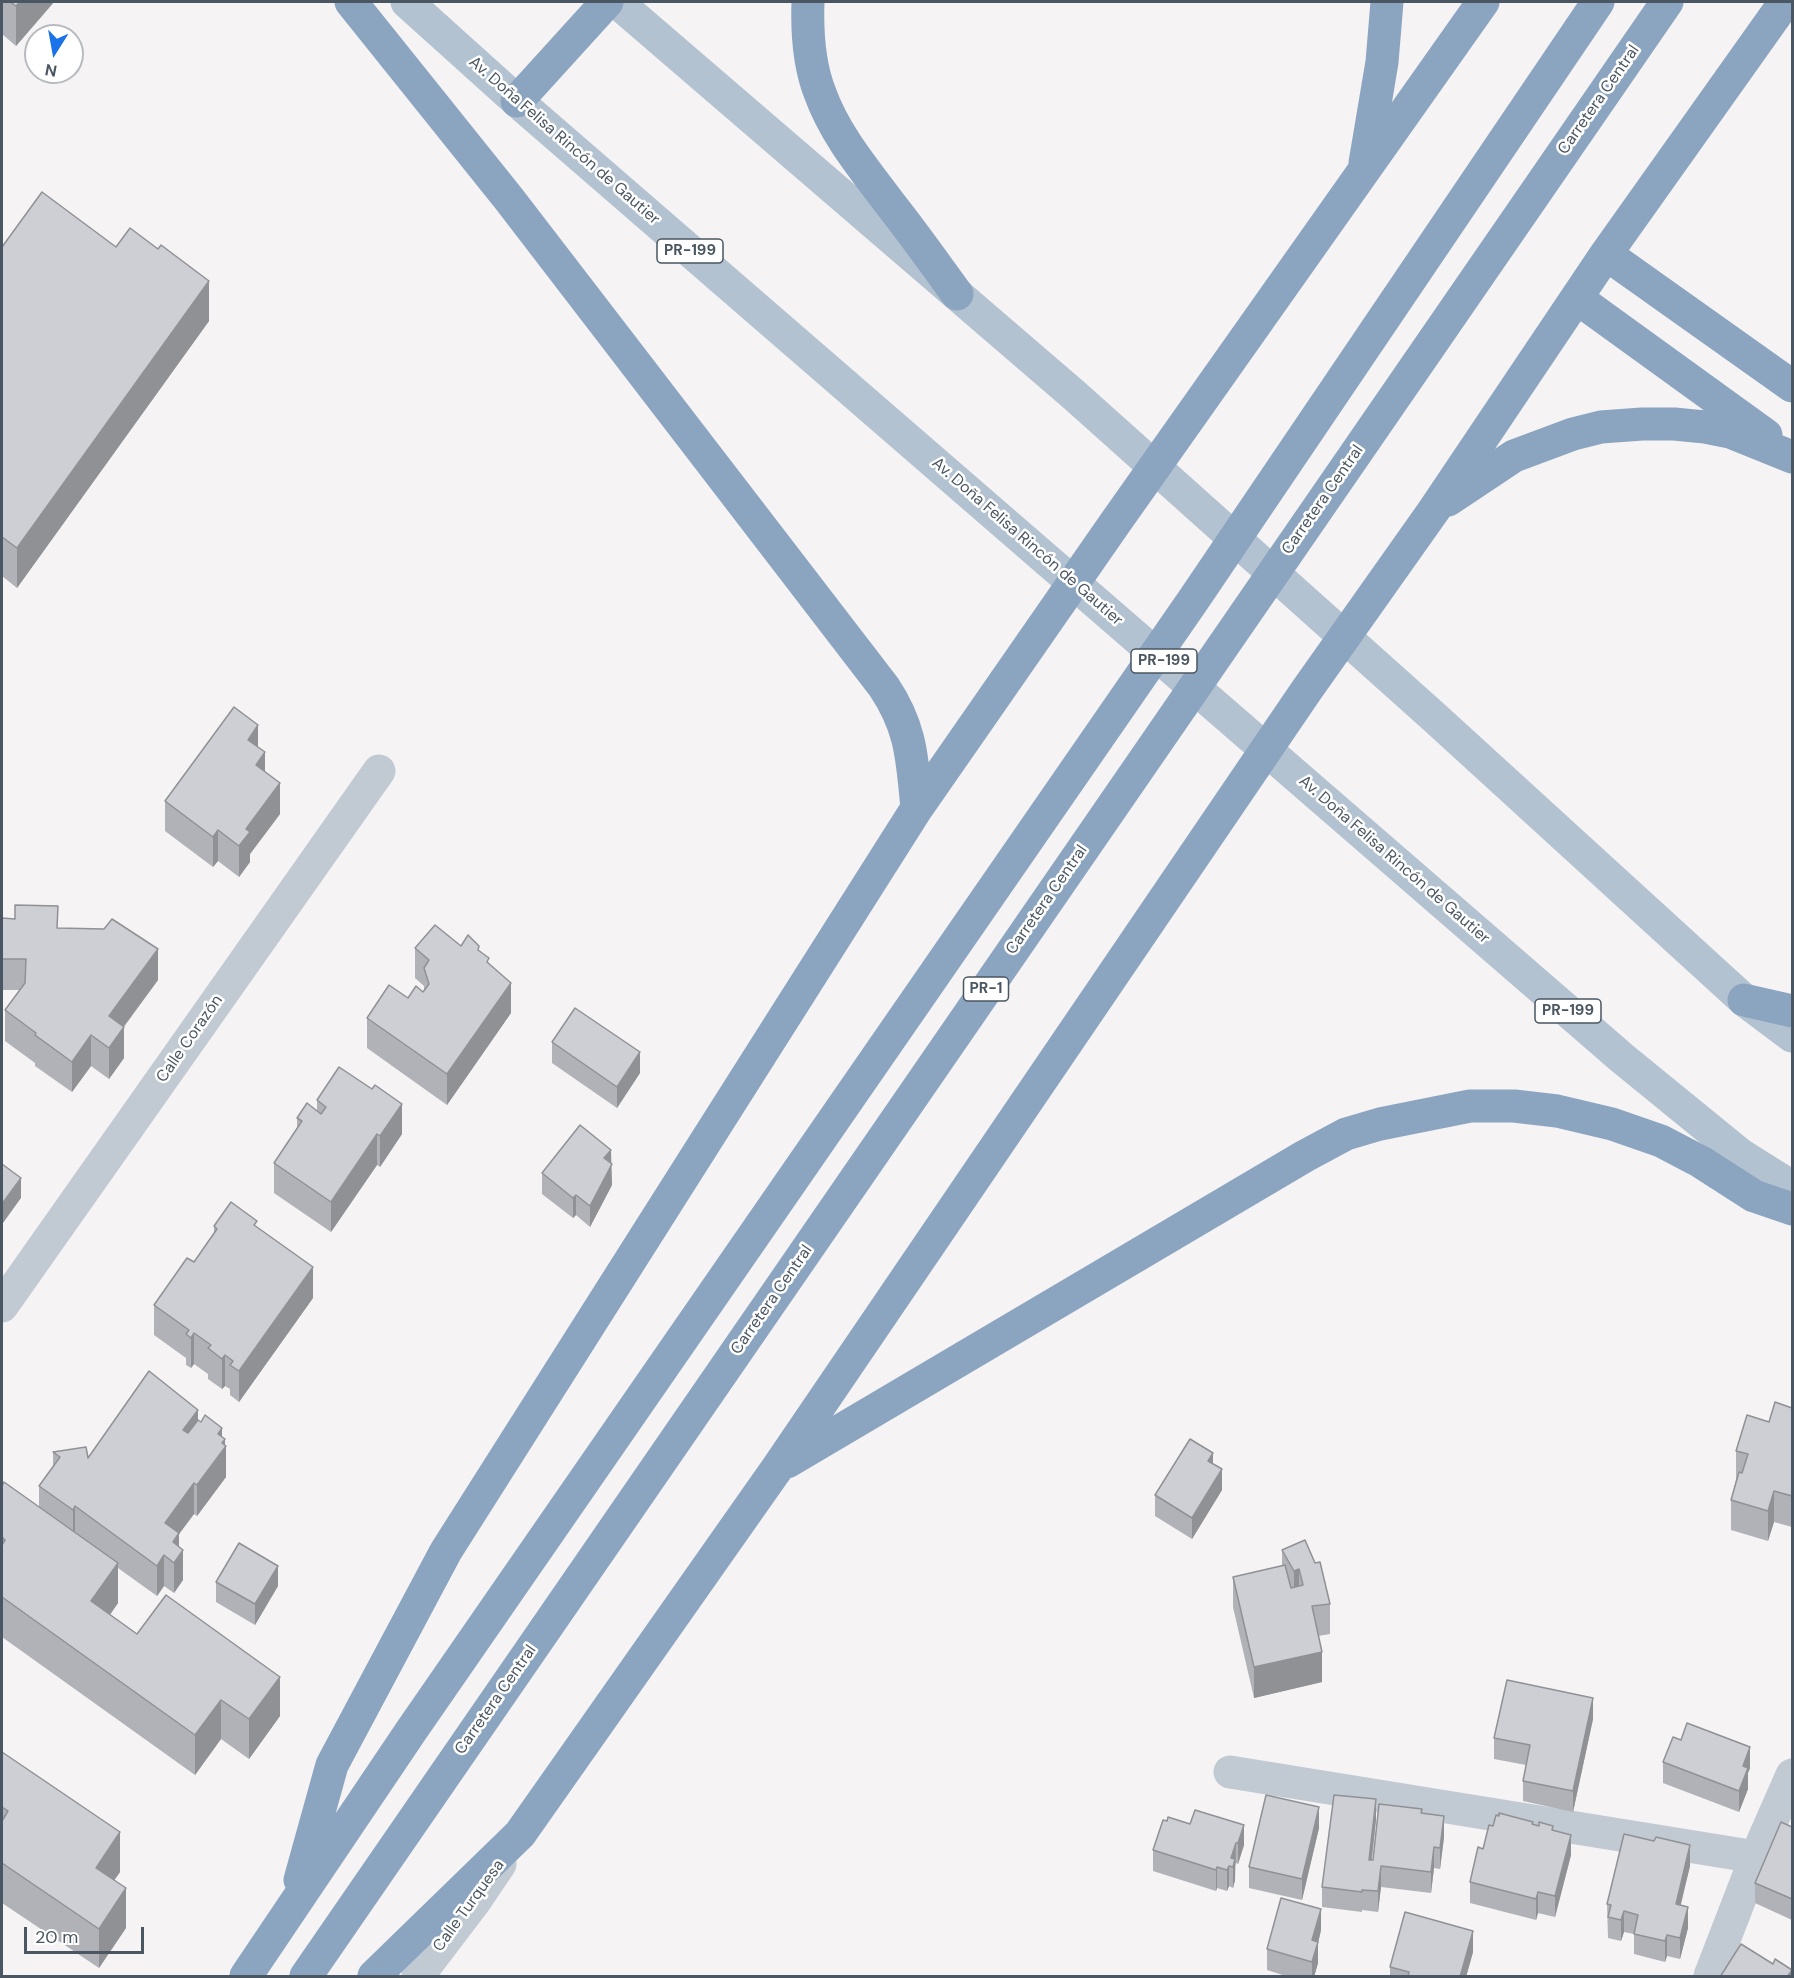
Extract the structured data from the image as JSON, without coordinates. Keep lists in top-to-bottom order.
{
  "streets": {
    "highway": ["Carretera Central", "PR-1"],
    "main road": ["Av. Doña Felisa Rincón de Gautier", "PR-199"],
    "street": ["Calle Corazón", "Calle Turquesa"]
  },
  "scale_bar": "20 m",
  "north": "bottom"
}
